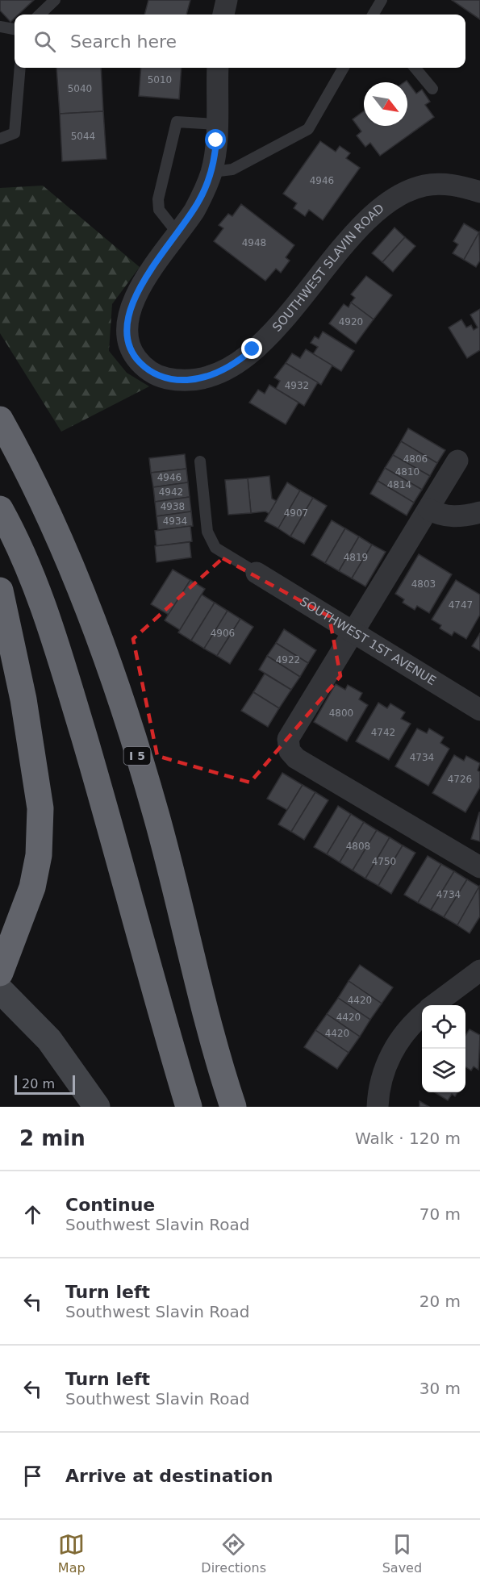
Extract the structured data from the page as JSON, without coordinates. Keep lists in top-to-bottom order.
{
  "streets": {
    "highway": ["I 5"],
    "street": ["SOUTHWEST SLAVIN ROAD", "SOUTHWEST 1ST AVENUE"]
  },
  "house_numbers": [
    "5010",
    "5040",
    "5044",
    "4946",
    "4948",
    "4920",
    "4932",
    "4806",
    "4810",
    "4946",
    "4814",
    "4942",
    "4938",
    "4907",
    "4934",
    "4819",
    "4803",
    "4747",
    "4906",
    "4922",
    "4800",
    "4742",
    "4734",
    "4726",
    "4808",
    "4750",
    "4734",
    "4420",
    "4420",
    "4420"
  ],
  "scale_bar": "20 m",
  "north": "bottom right",
  "page": {
    "search": "Search here",
    "scale": "20 m",
    "heading": ["2 min", "Walk · 120 m"],
    "list": [
      ["Continue", "Southwest Slavin Road", "70 m"],
      ["Turn left", "Southwest Slavin Road", "20 m"],
      ["Turn left", "Southwest Slavin Road", "30 m"],
      "Arrive at destination"
    ],
    "nav": ["Map", "Directions", "Saved"]
  }
}
